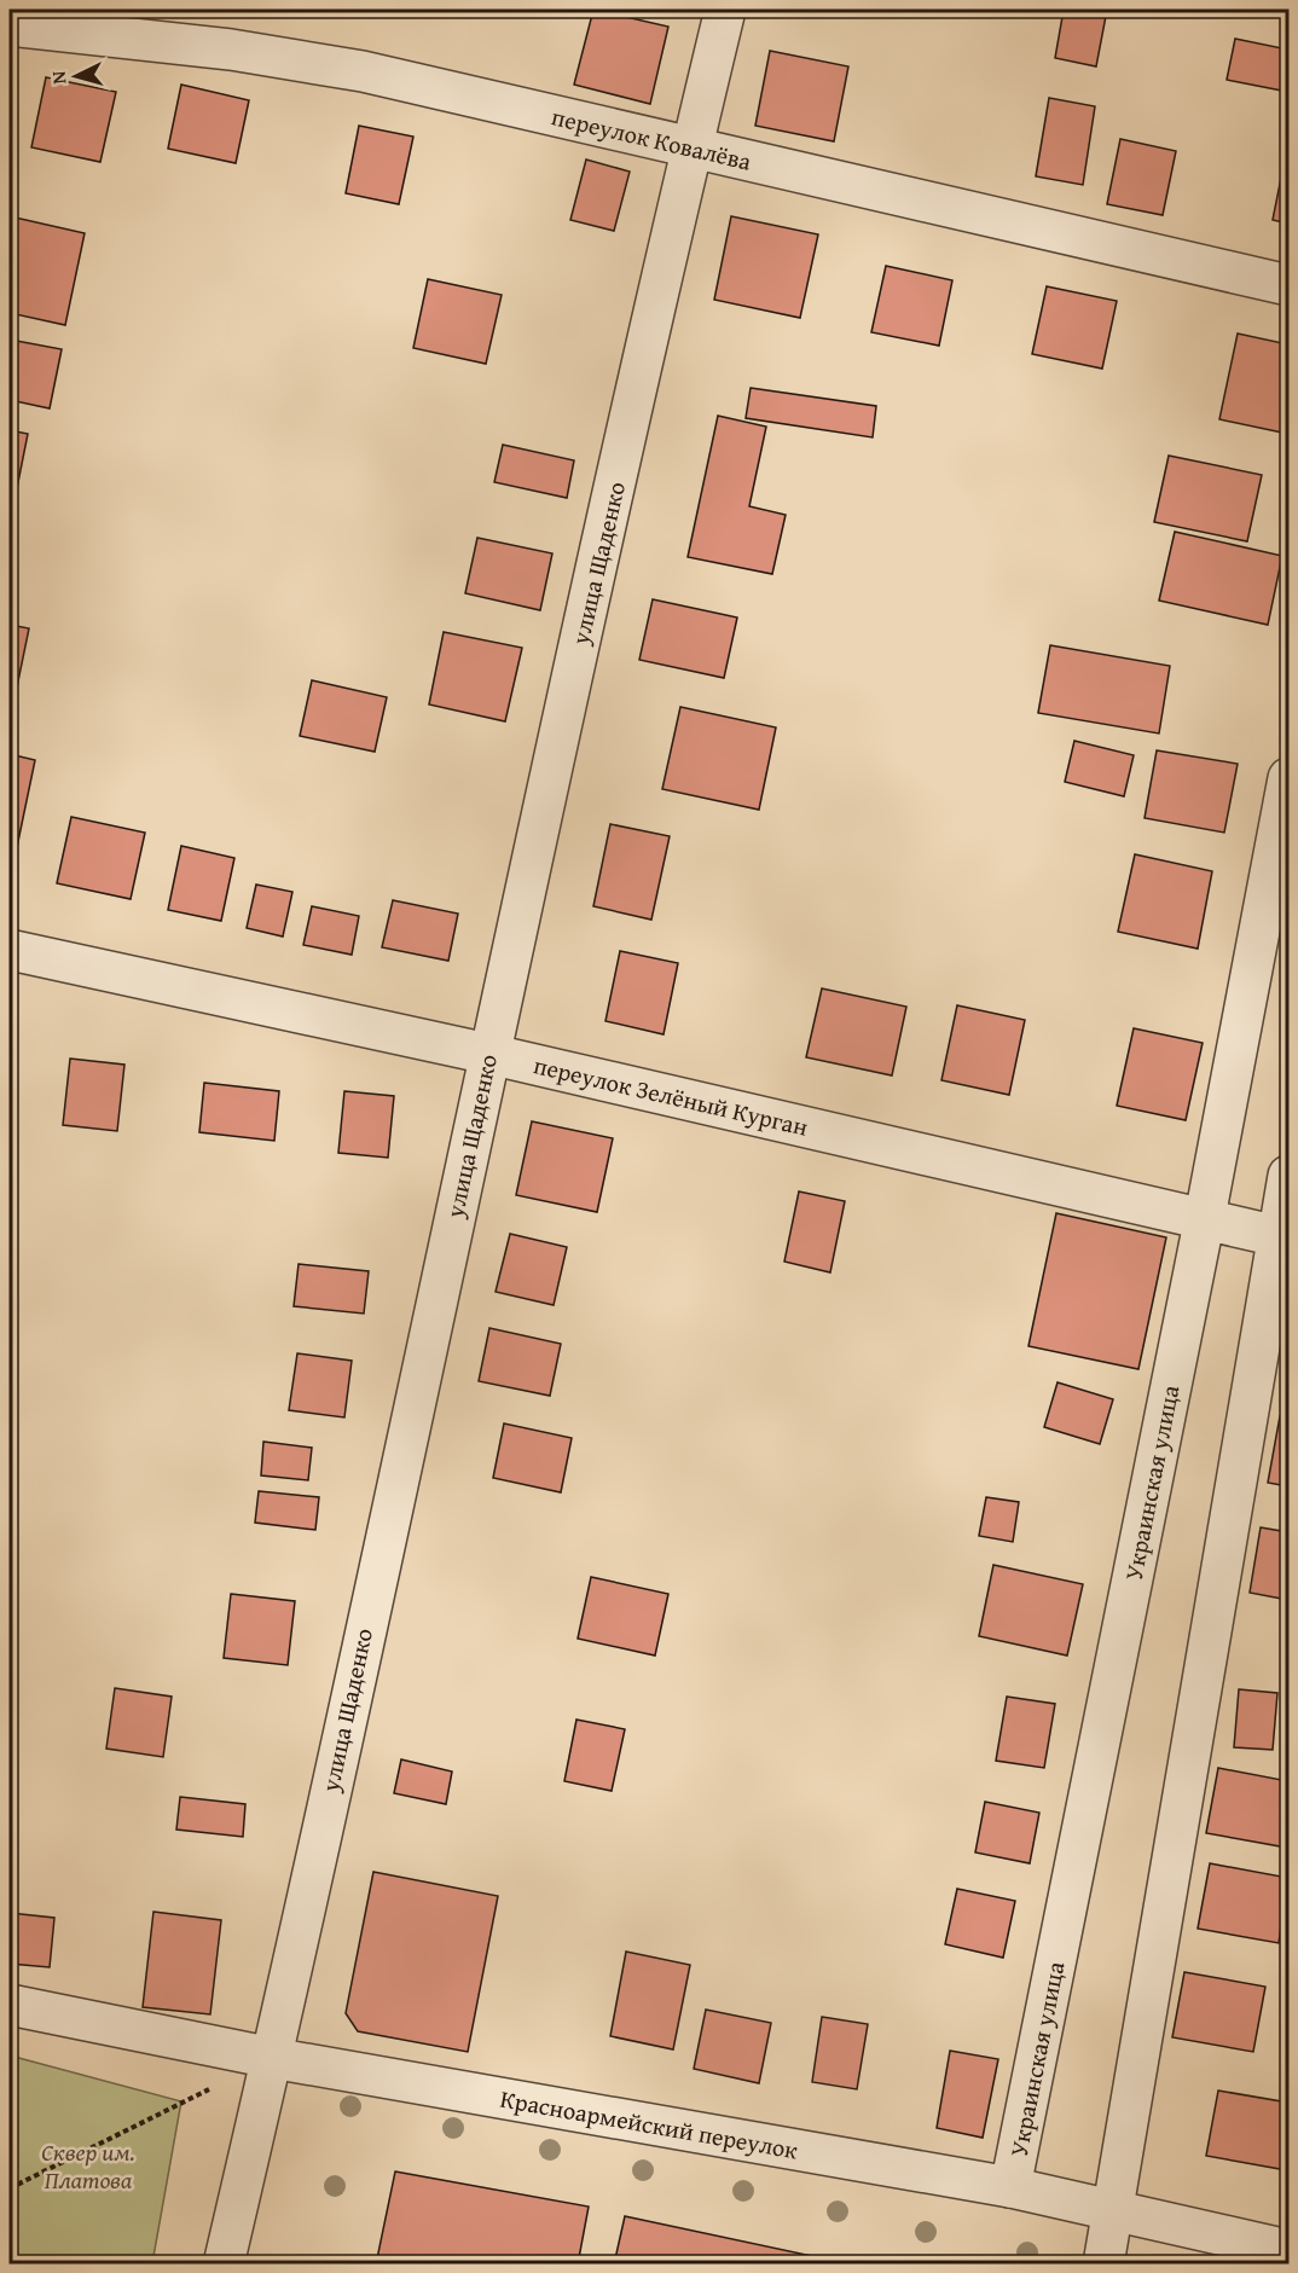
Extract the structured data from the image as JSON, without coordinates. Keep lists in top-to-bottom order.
{
  "streets": {
    "street": [
      "переулок Ковалёва",
      "улица Щаденко",
      "переулок Зелёный Курган",
      "Украинская улица",
      "Красноармейский переулок"
    ]
  },
  "crossings": [
    ["переулок Ковалёва", "улица Щаденко"],
    ["улица Щаденко", "переулок Зелёный Курган"],
    ["улица Щаденко", "Красноармейский переулок"],
    ["переулок Зелёный Курган", "Украинская улица"],
    ["Украинская улица", "Красноармейский переулок"]
  ],
  "parks": ["Сквер им. Платова"],
  "north": "left"
}
